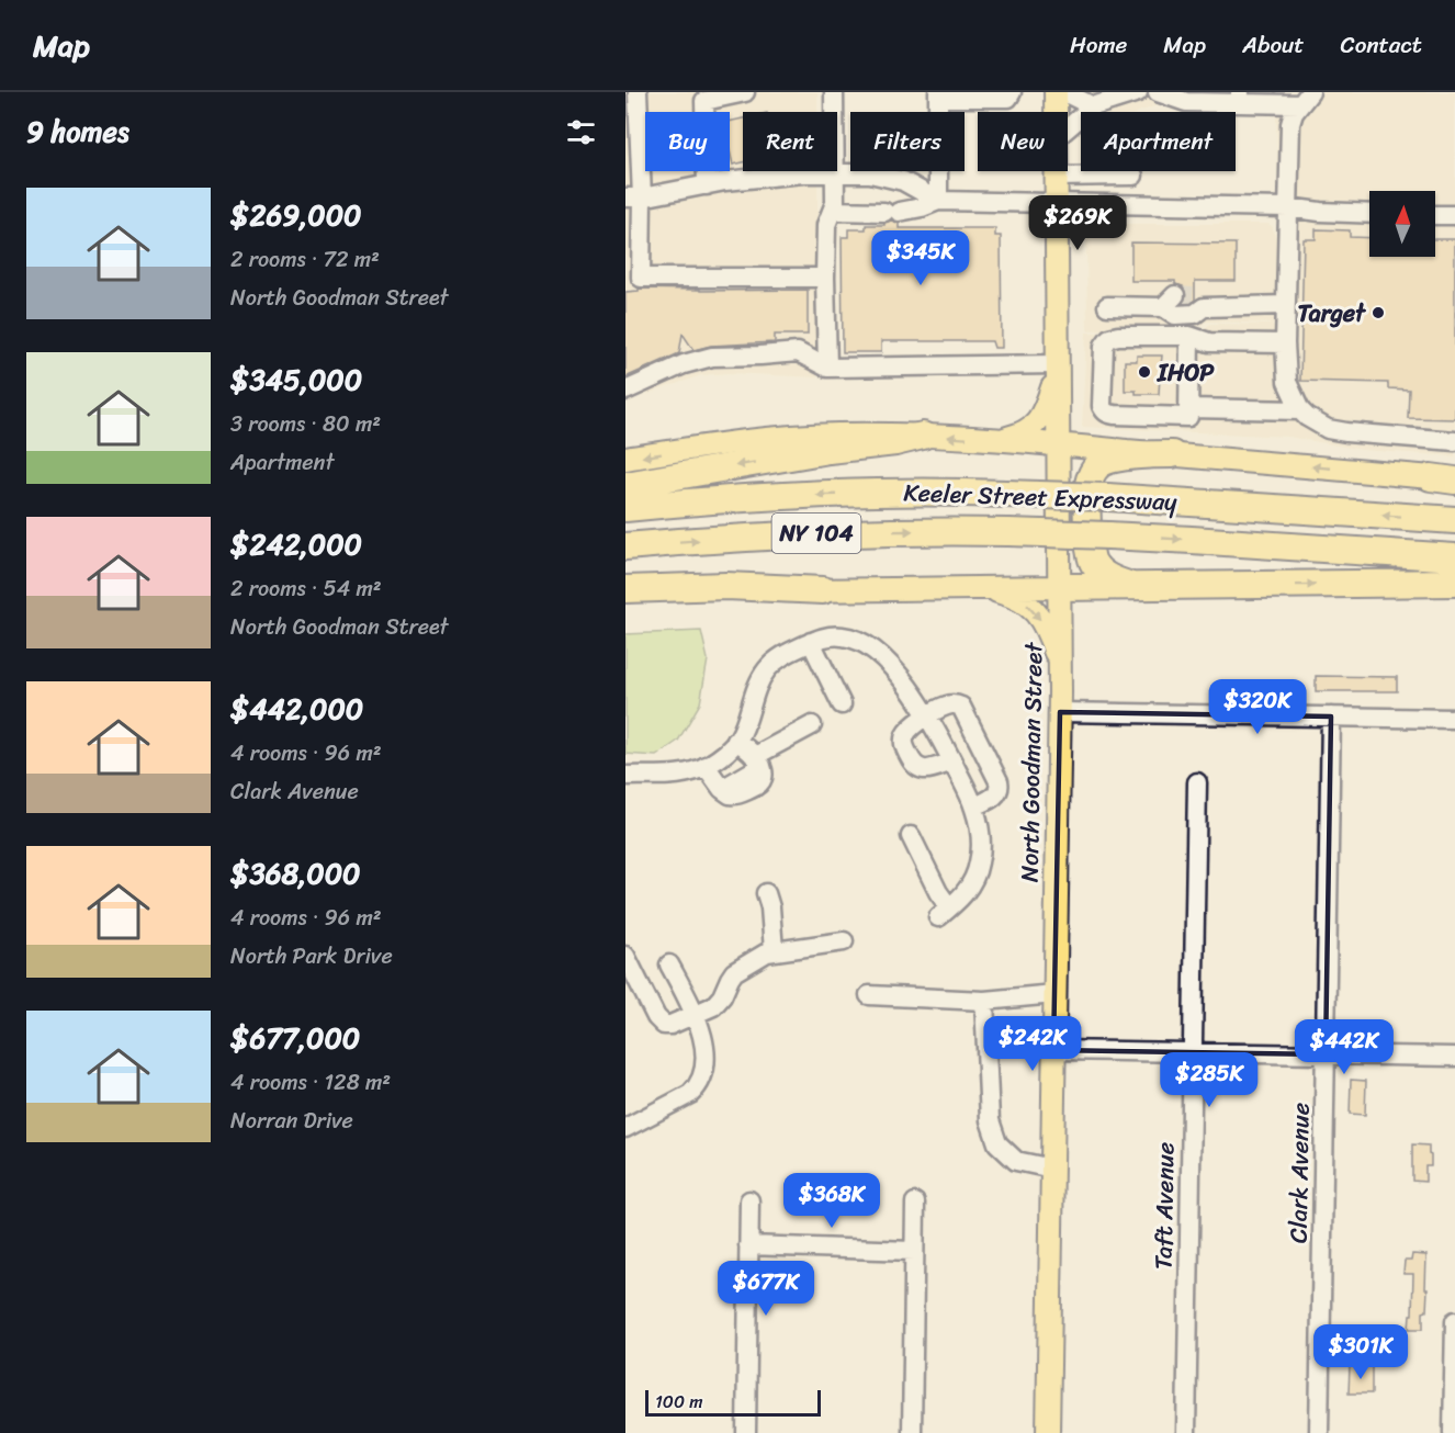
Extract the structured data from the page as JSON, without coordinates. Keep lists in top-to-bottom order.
{
  "streets": {
    "highway": ["Keeler Street Expressway", "NY 104"],
    "main road": ["North Goodman Street"],
    "street": ["Clark Avenue", "Taft Avenue"]
  },
  "places": ["Target", "IHOP"],
  "scale_bar": "100 m",
  "north": "top",
  "page": {
    "header": "Map",
    "nav": [
      "Home",
      "Map",
      "About",
      "Contact"
    ],
    "heading": "9 homes",
    "chip": [
      "Buy",
      "Rent",
      "Filters",
      "New",
      "Apartment"
    ],
    "list": [
      {
        "name": "$269,000",
        "note": "2 rooms · 72 m² · North Goodman Street"
      },
      {
        "name": "$345,000",
        "note": "3 rooms · 80 m² · Apartment"
      },
      {
        "name": "$242,000",
        "note": "2 rooms · 54 m² · North Goodman Street"
      },
      {
        "name": "$442,000",
        "note": "4 rooms · 96 m² · Clark Avenue"
      },
      {
        "name": "$368,000",
        "note": "4 rooms · 96 m² · North Park Drive"
      },
      {
        "name": "$677,000",
        "note": "4 rooms · 128 m² · Norran Drive"
      }
    ],
    "price": [
      "$269K",
      "$345K",
      "$320K",
      "$242K",
      "$442K",
      "$285K",
      "$368K",
      "$677K",
      "$301K"
    ],
    "scale": "100 m"
  }
}
